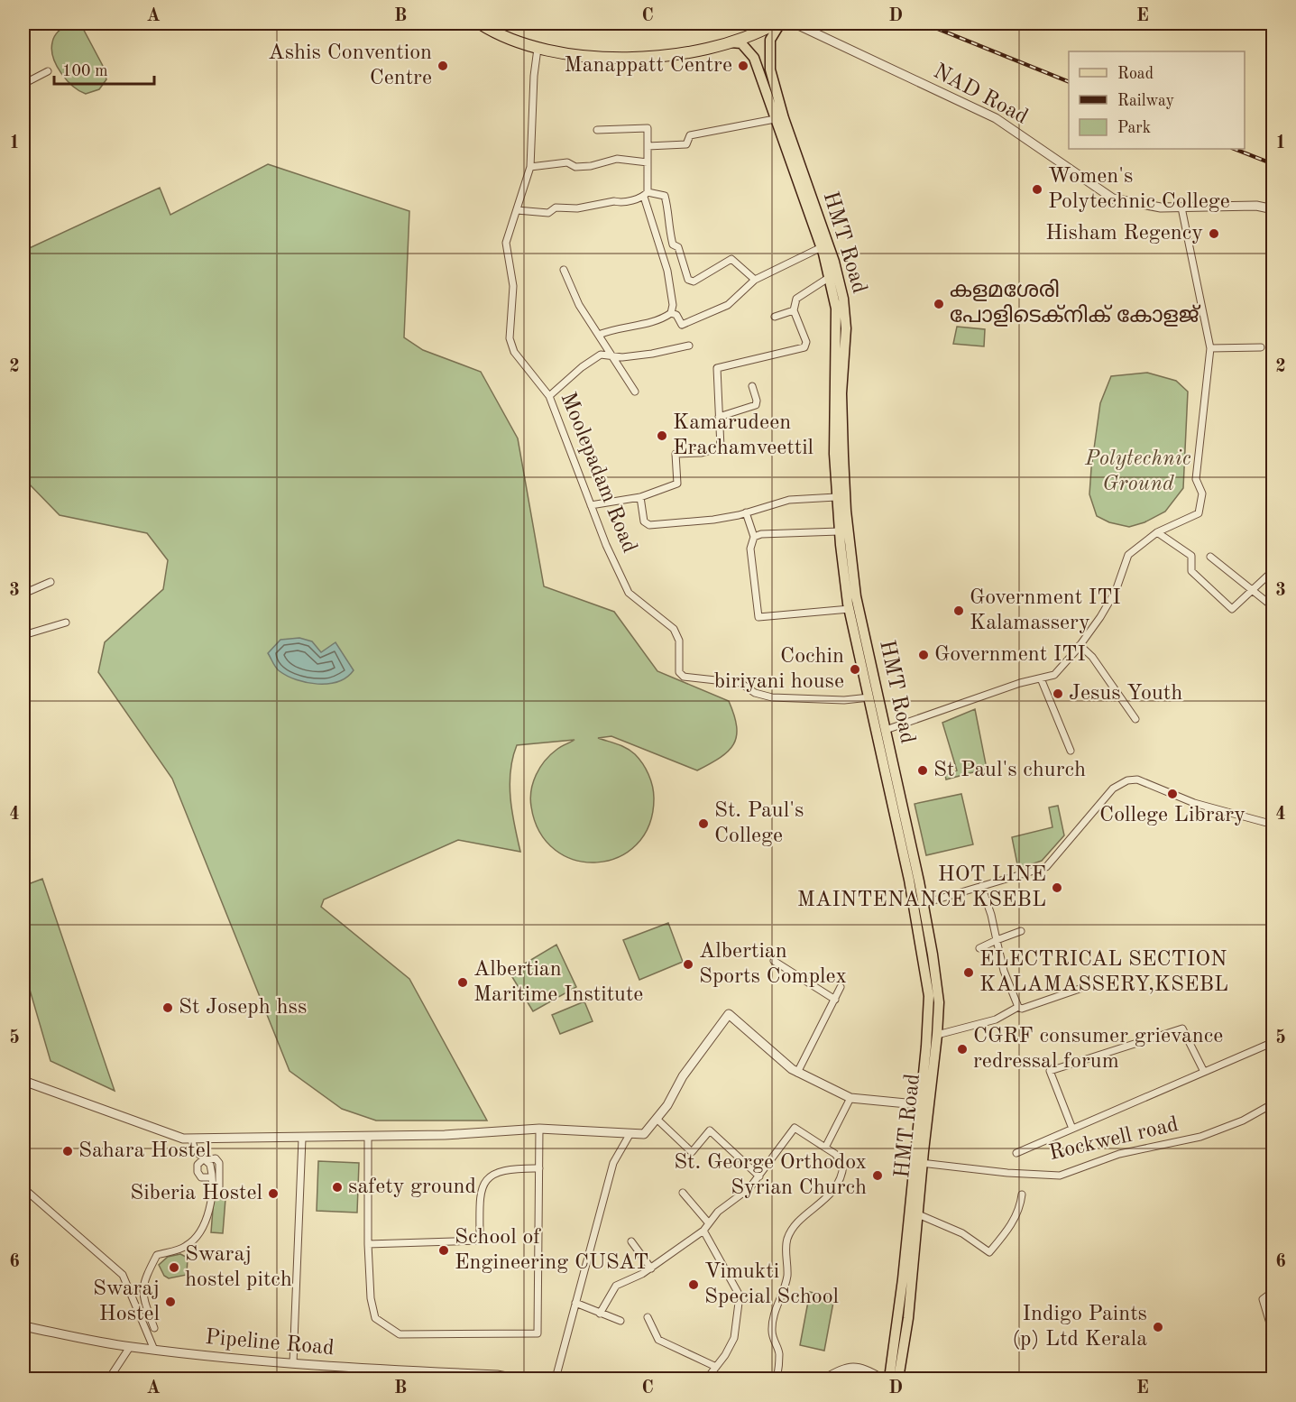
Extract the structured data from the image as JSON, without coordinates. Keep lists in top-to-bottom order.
{
  "streets": {
    "main road": ["HMT Road"],
    "street": [
      "NAD Road",
      "Moolepadam Road",
      "Rockwell road",
      "Pipeline Road"
    ]
  },
  "crossings": [
    ["HMT Road", "Moolepadam Road"],
    ["HMT Road", "Rockwell road"]
  ],
  "parks": ["Polytechnic Ground"],
  "places": [
    "Ashis Convention Centre",
    "Manappatt Centre",
    "Women's Polytechnic College",
    "Hisham Regency",
    "കളമശേരി പോളിടെക്നിക് കോളജ്",
    "Kamarudeen Erachamveettil",
    "Government ITI Kalamassery",
    "Government ITI",
    "Cochin biriyani house",
    "Jesus Youth",
    "St Paul's church",
    "College Library",
    "St. Paul's College",
    "HOT LINE MAINTENANCE KSEBL",
    "Albertian Sports Complex",
    "ELECTRICAL SECTION KALAMASSERY,KSEBL",
    "Albertian Maritime Institute",
    "St Joseph hss",
    "CGRF consumer grievance redressal forum",
    "Sahara Hostel",
    "St. George Orthodox Syrian Church",
    "safety ground",
    "Siberia Hostel",
    "School of Engineering CUSAT",
    "Swaraj hostel pitch",
    "Vimukti Special School",
    "Swaraj Hostel",
    "Indigo Paints (p) Ltd Kerala"
  ],
  "legend": ["Road", "Railway", "Park"],
  "scale_bar": "100 m",
  "grid": {
    "columns": [
      "A",
      "B",
      "C",
      "D",
      "E"
    ],
    "rows": [
      "1",
      "2",
      "3",
      "4",
      "5",
      "6"
    ]
  }
}
